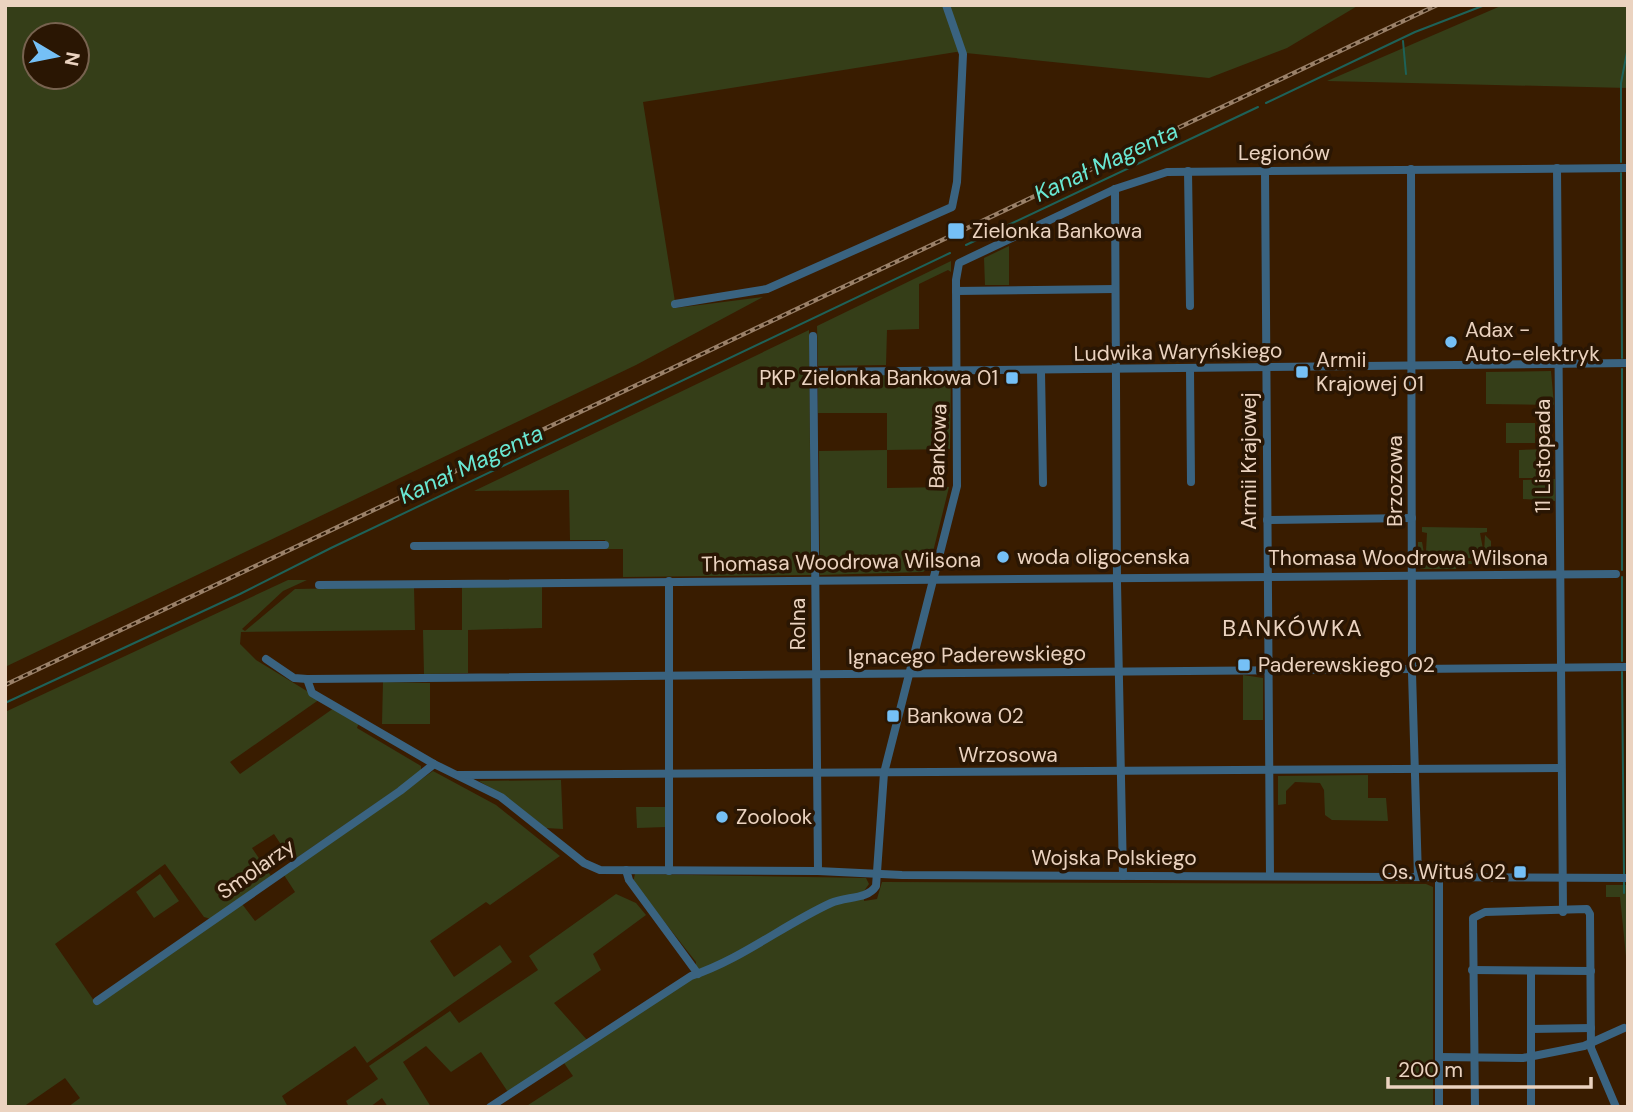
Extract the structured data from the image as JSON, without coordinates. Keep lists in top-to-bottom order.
{
  "streets": {
    "street": [
      "Legionów",
      "Ludwika Waryńskiego",
      "Bankowa",
      "11 Listopada",
      "Armii Krajowej",
      "Brzozowa",
      "Thomasa Woodrowa Wilsona",
      "Rolna",
      "Ignacego Paderewskiego",
      "Wrzosowa",
      "Wojska Polskiego",
      "Smolarzy"
    ]
  },
  "crossings": [
    ["Legionów", "Bankowa"],
    ["Legionów", "11 Listopada"],
    ["Legionów", "Armii Krajowej"],
    ["Legionów", "Brzozowa"],
    ["Ludwika Waryńskiego", "Bankowa"],
    ["Ludwika Waryńskiego", "11 Listopada"],
    ["Ludwika Waryńskiego", "Armii Krajowej"],
    ["Ludwika Waryńskiego", "Brzozowa"],
    ["Ludwika Waryńskiego", "Rolna"],
    ["Bankowa", "Thomasa Woodrowa Wilsona"],
    ["Bankowa", "Ignacego Paderewskiego"],
    ["Bankowa", "Wrzosowa"],
    ["Bankowa", "Wojska Polskiego"],
    ["11 Listopada", "Thomasa Woodrowa Wilsona"],
    ["11 Listopada", "Ignacego Paderewskiego"],
    ["11 Listopada", "Wrzosowa"],
    ["11 Listopada", "Wojska Polskiego"],
    ["Armii Krajowej", "Thomasa Woodrowa Wilsona"],
    ["Armii Krajowej", "Ignacego Paderewskiego"],
    ["Armii Krajowej", "Wrzosowa"],
    ["Armii Krajowej", "Wojska Polskiego"],
    ["Brzozowa", "Thomasa Woodrowa Wilsona"],
    ["Brzozowa", "Ignacego Paderewskiego"],
    ["Brzozowa", "Wrzosowa"],
    ["Brzozowa", "Wojska Polskiego"],
    ["Thomasa Woodrowa Wilsona", "Rolna"],
    ["Rolna", "Ignacego Paderewskiego"],
    ["Rolna", "Wrzosowa"],
    ["Rolna", "Wojska Polskiego"],
    ["Wrzosowa", "Wojska Polskiego"]
  ],
  "districts": ["BANKÓWKA"],
  "water": ["Kanał Magenta"],
  "places": {
    "transit": [
      "Zielonka Bankowa",
      "Armii Krajowej 01",
      "PKP Zielonka Bankowa 01",
      "Paderewskiego 02",
      "Bankowa 02",
      "Os. Wituś 02"
    ],
    "other": ["Adax - Auto-elektryk", "woda oligocenska", "Zoolook"]
  },
  "scale_bar": "200 m",
  "north": "right"
}
